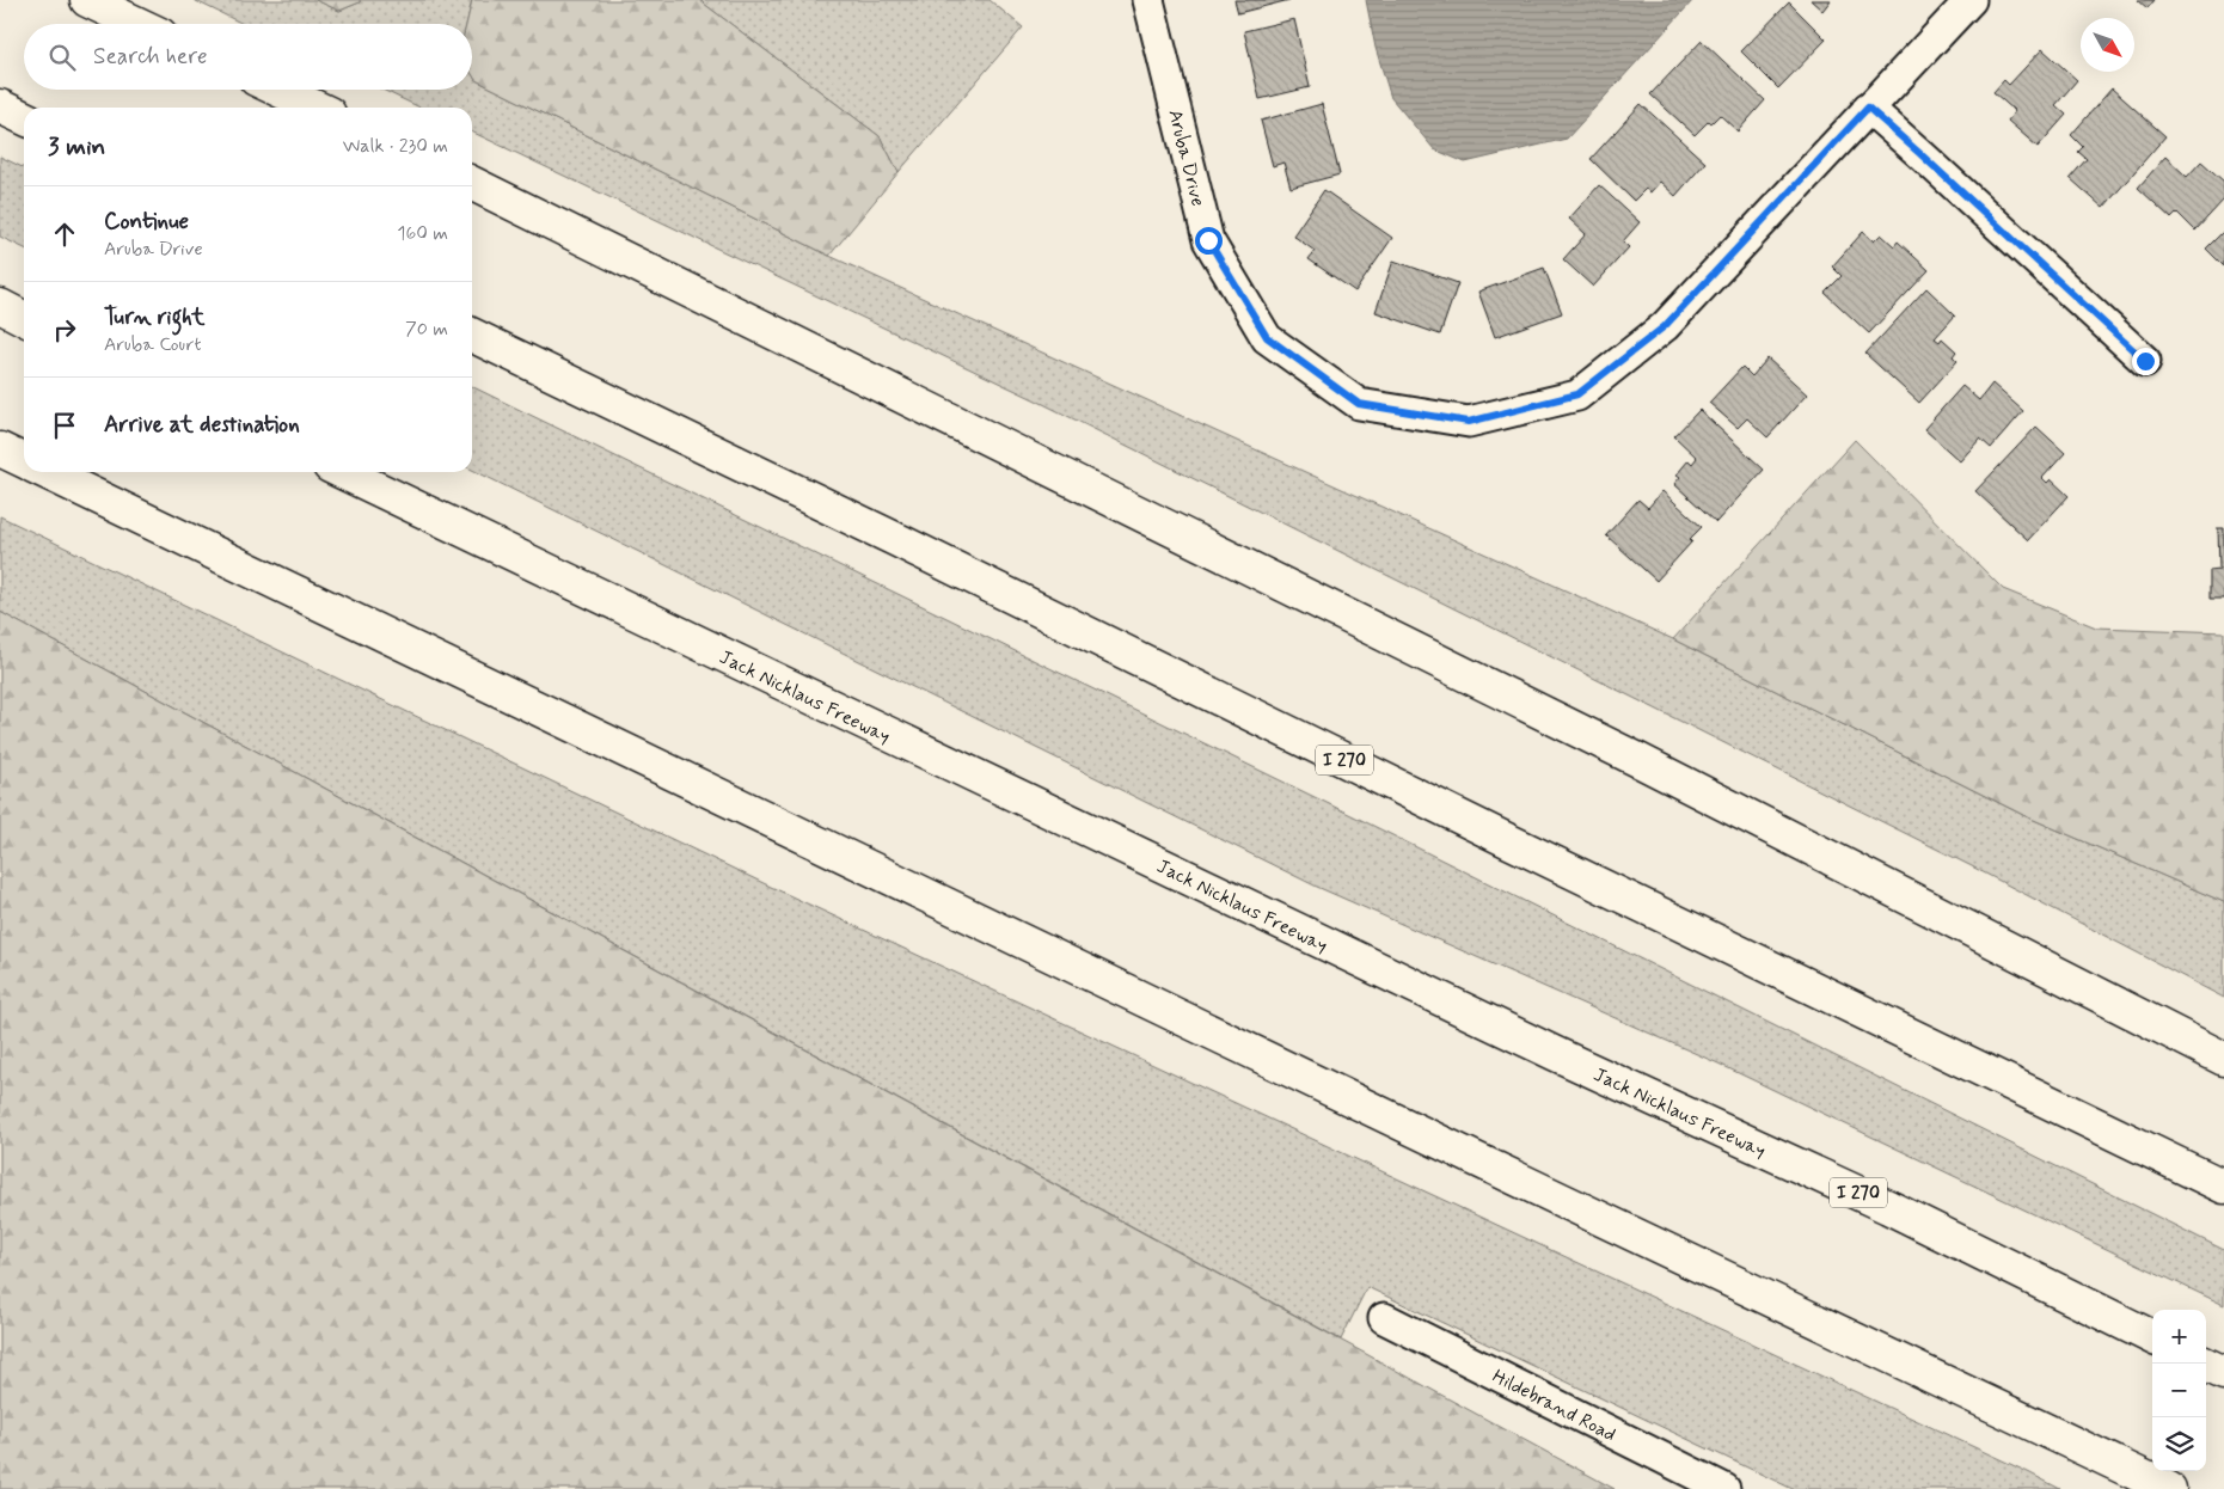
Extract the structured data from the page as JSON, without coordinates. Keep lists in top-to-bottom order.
{
  "streets": {
    "highway": ["Jack Nicklaus Freeway", "I 270"],
    "street": ["Aruba Drive", "Hildebrand Road"]
  },
  "north": "bottom right",
  "page": {
    "search": "Search here",
    "heading": ["3 min", "Walk · 230 m"],
    "list": [
      ["Continue", "Aruba Drive", "160 m"],
      ["Turn right", "Aruba Court", "70 m"],
      "Arrive at destination"
    ],
    "map_buttons": ["+", "−"]
  }
}
